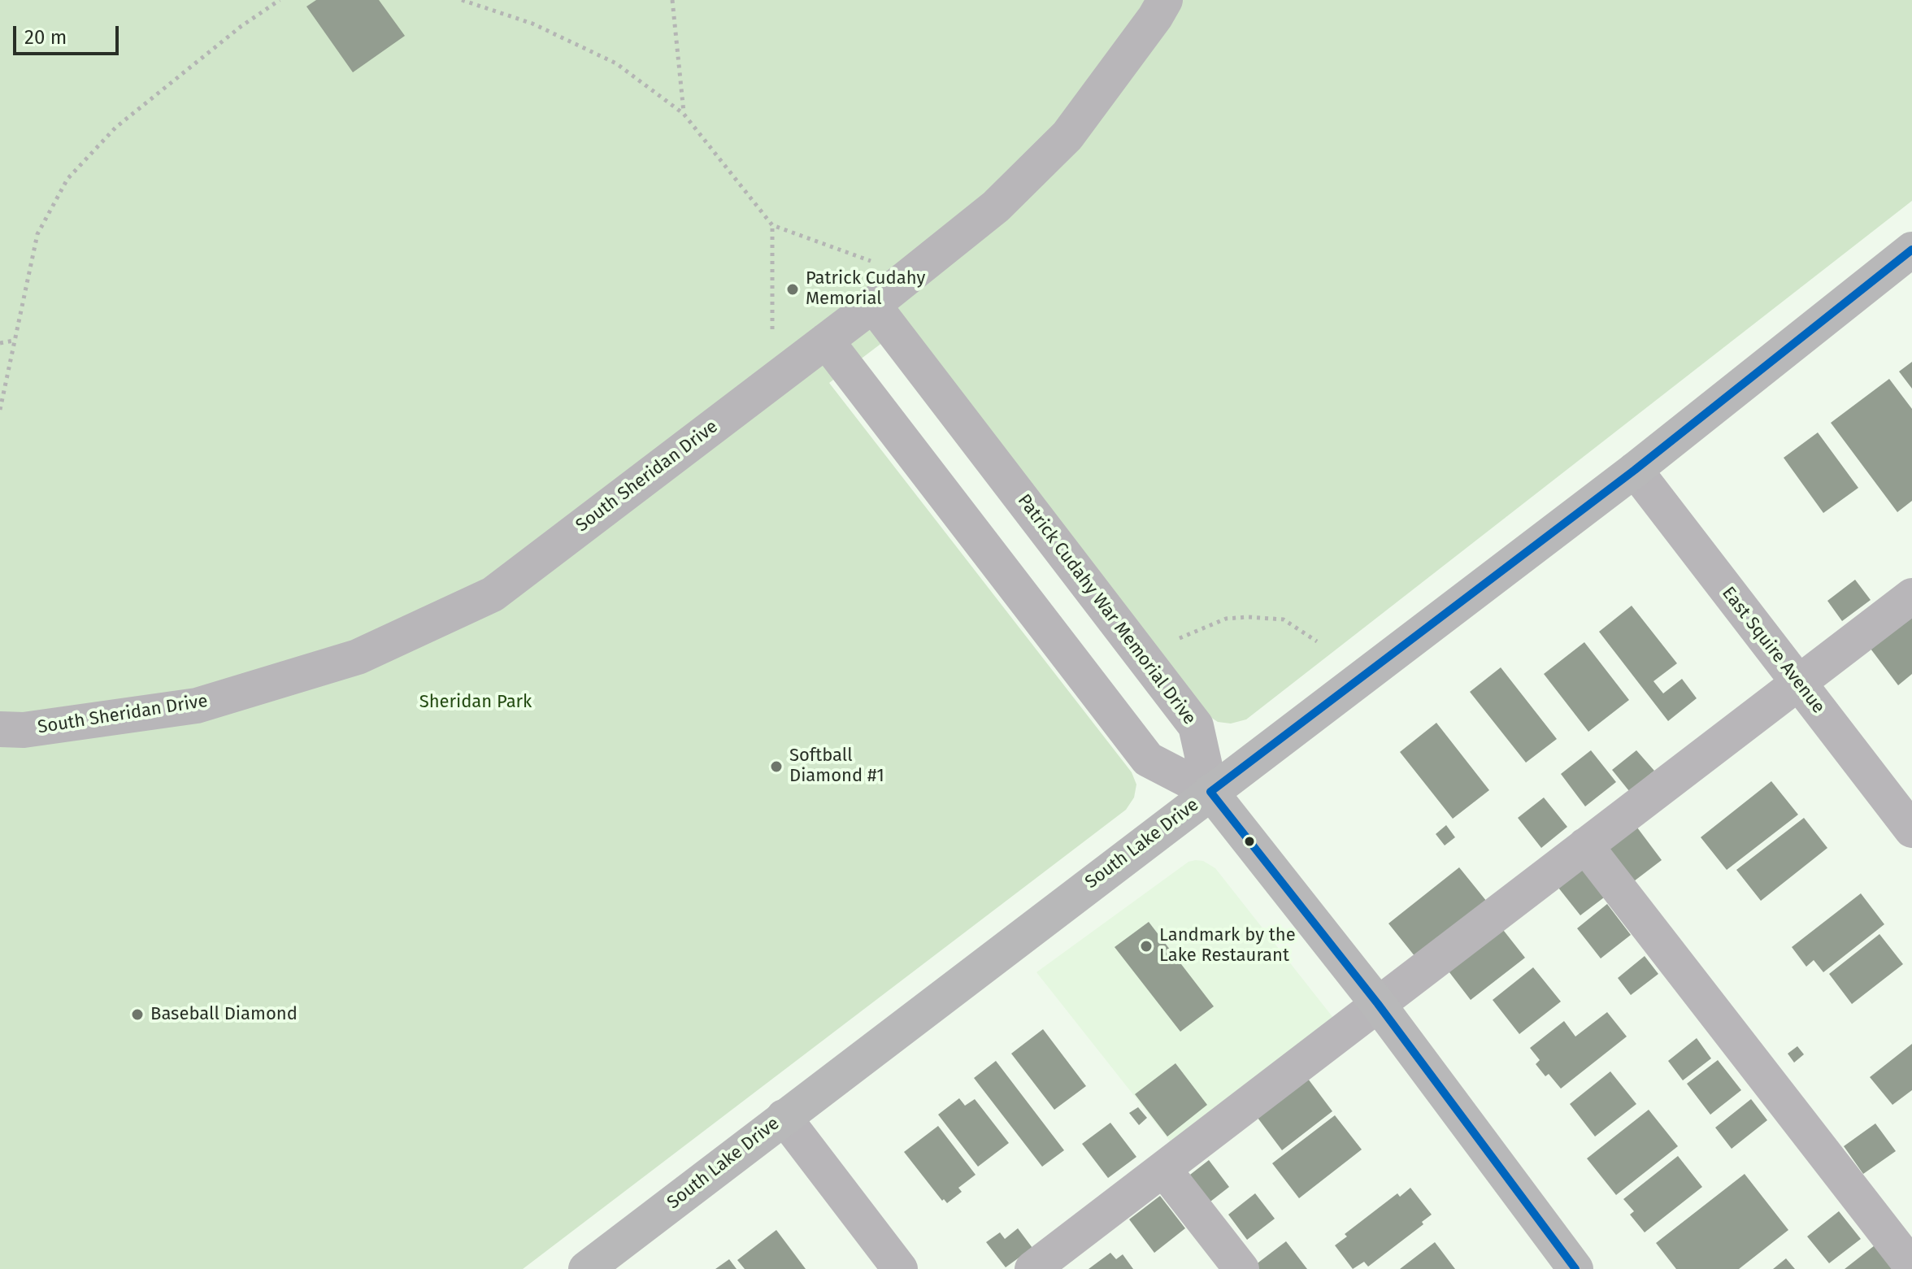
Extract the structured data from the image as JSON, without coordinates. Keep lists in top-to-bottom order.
{
  "streets": {
    "main road": ["South Lake Drive"],
    "street": ["South Sheridan Drive", "Patrick Cudahy War Memorial Drive", "East Squire Avenue"]
  },
  "crossings": [
    ["South Sheridan Drive", "Patrick Cudahy War Memorial Drive"],
    ["Patrick Cudahy War Memorial Drive", "South Lake Drive"],
    ["East Squire Avenue", "South Lake Drive"]
  ],
  "parks": ["Sheridan Park"],
  "places": [
    "Patrick Cudahy Memorial",
    "Softball Diamond #1",
    "Landmark by the Lake Restaurant",
    "Baseball Diamond"
  ],
  "scale_bar": "20 m"
}
